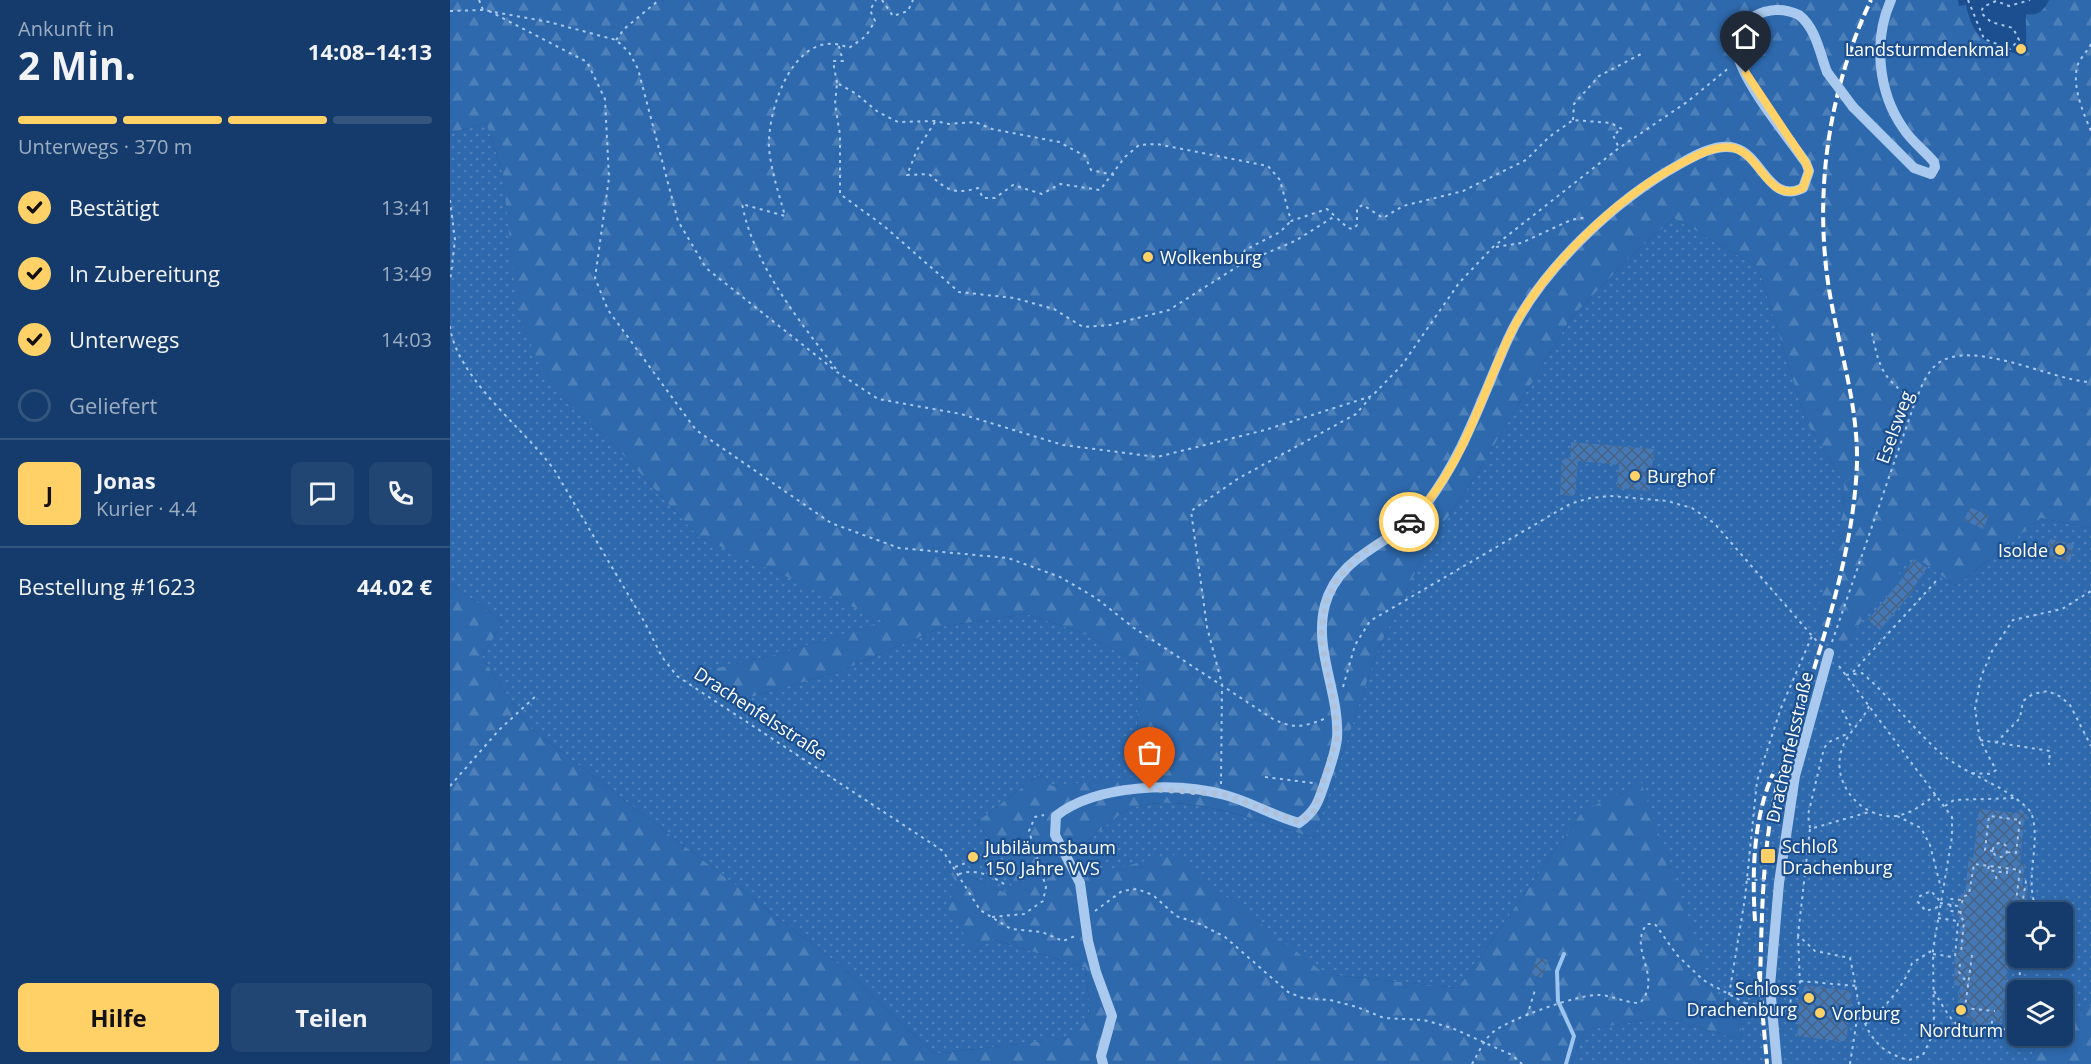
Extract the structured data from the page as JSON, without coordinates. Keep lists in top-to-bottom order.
{
  "streets": {
    "lane": ["Drachenfelsstraße"],
    "path": ["Eselsweg"]
  },
  "crossings": [
    ["Eselsweg", "Drachenfelsstraße"]
  ],
  "places": {
    "other": [
      "Landsturmdenkmal",
      "Wolkenburg",
      "Burghof",
      "Isolde",
      "Jubiläumsbaum 150 Jahre VVS",
      "Schloss Drachenburg",
      "Nordturm",
      "Vorburg"
    ],
    "transit": ["Schloß Drachenburg"]
  },
  "page": {
    "heading": ["2 Min.", "Ankunft in", "14:08–14:13"],
    "panel": [
      "Jonas",
      "Kurier · 4.4",
      "Bestellung #1623",
      "44.02 €"
    ],
    "bar": "Unterwegs · 370 m",
    "list": [
      ["Bestätigt", "13:41"],
      ["In Zubereitung", "13:49"],
      ["Unterwegs", "14:03"],
      "Geliefert"
    ],
    "round": "J",
    "buttons": ["Hilfe", "Teilen"]
  }
}
